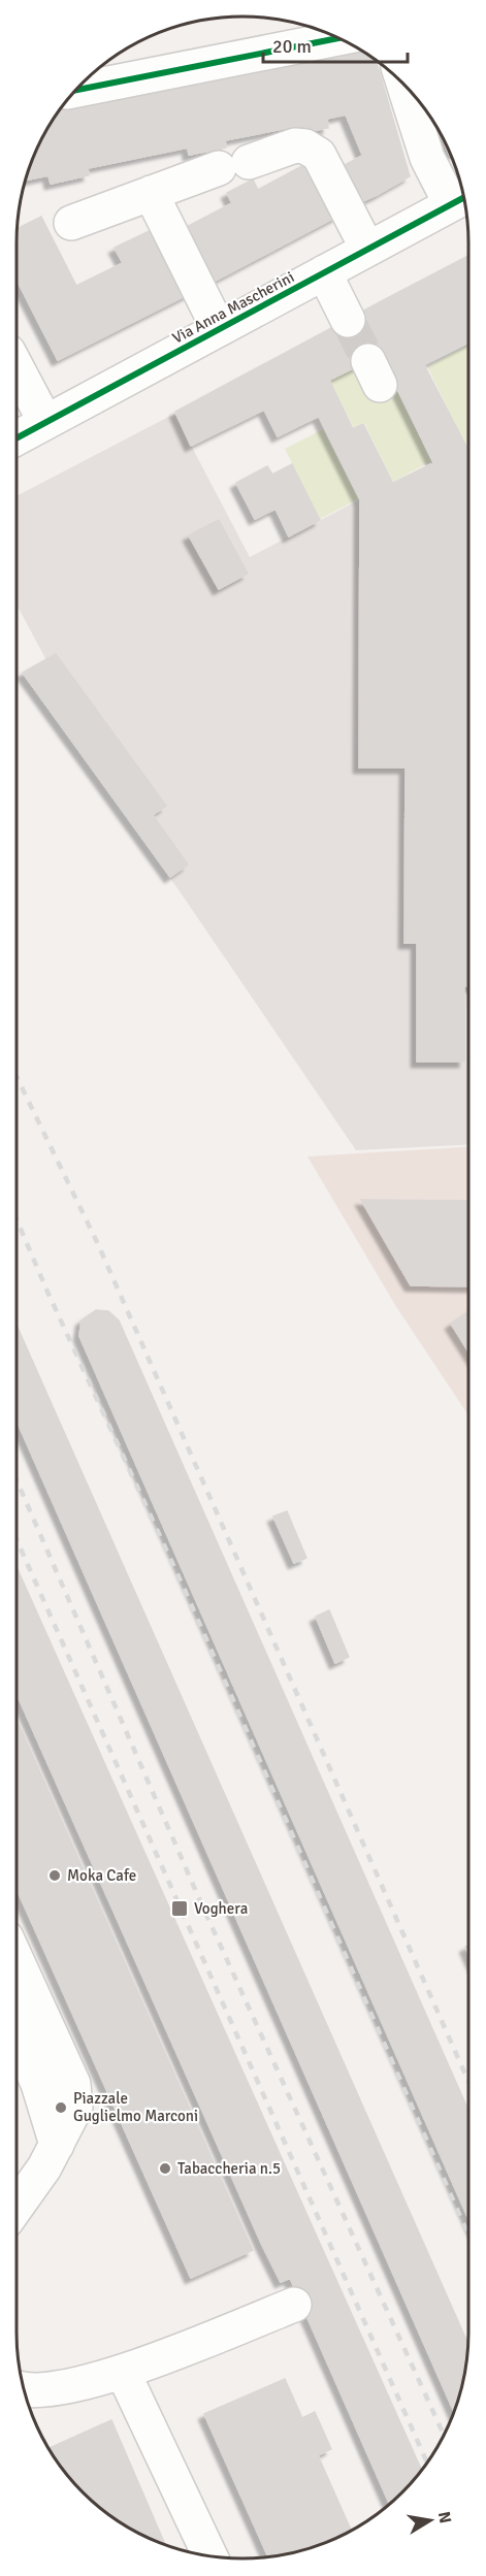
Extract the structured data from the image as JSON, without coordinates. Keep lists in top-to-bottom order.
{
  "streets": {
    "street": ["Via Anna Mascherini"]
  },
  "places": {
    "other": ["Moka Cafe", "Piazzale Guglielmo Marconi", "Tabaccheria n.5"],
    "transit": ["Voghera"]
  },
  "scale_bar": "20 m",
  "north": "right"
}
